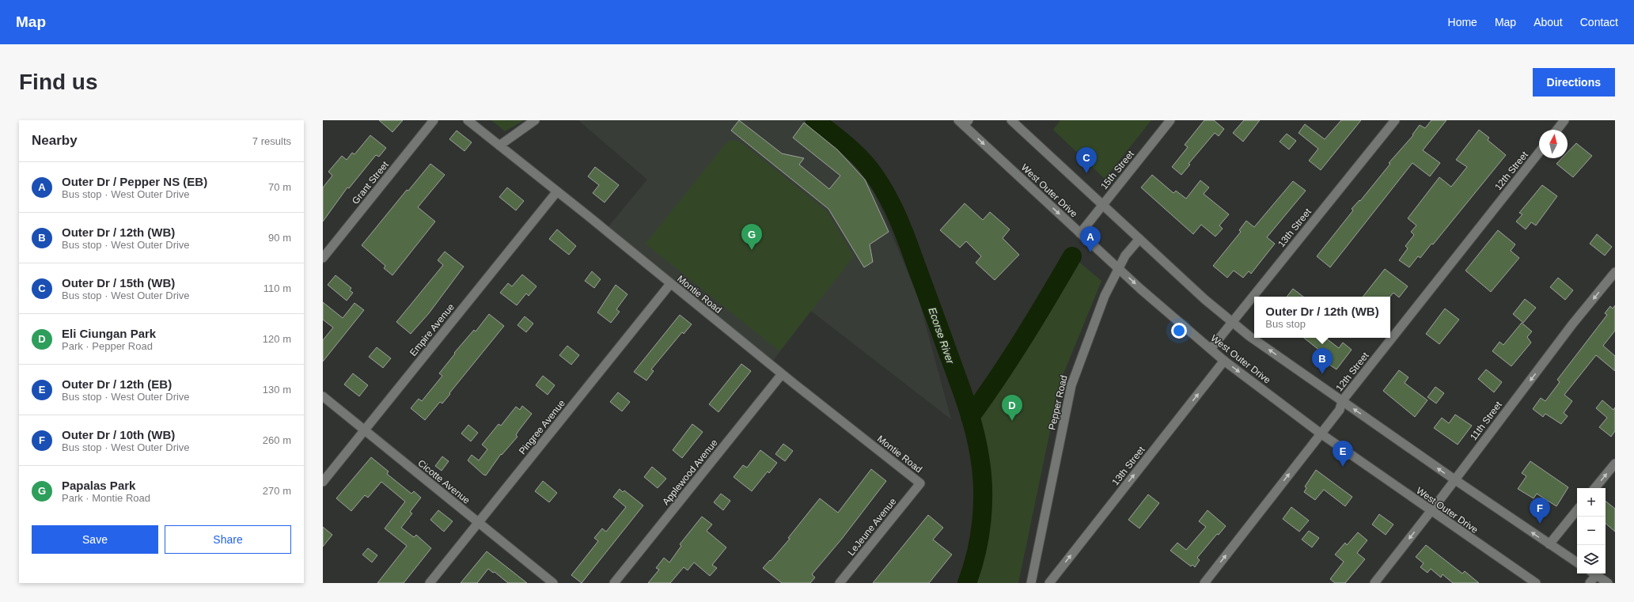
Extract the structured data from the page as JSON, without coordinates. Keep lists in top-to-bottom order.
{
  "streets": {
    "street": [
      "15th Street",
      "12th Street",
      "Grant Street",
      "West Outer Drive",
      "13th Street",
      "Montie Road",
      "Empire Avenue",
      "Pepper Road",
      "11th Street",
      "Pingree Avenue",
      "Applewood Avenue",
      "Cicotte Avenue",
      "LeJeune Avenue"
    ]
  },
  "crossings": [
    ["15th Street", "West Outer Drive"],
    ["12th Street", "West Outer Drive"],
    ["West Outer Drive", "13th Street"],
    ["West Outer Drive", "Pepper Road"],
    ["West Outer Drive", "11th Street"],
    ["Montie Road", "Empire Avenue"],
    ["Montie Road", "Pingree Avenue"],
    ["Montie Road", "Applewood Avenue"],
    ["Montie Road", "LeJeune Avenue"],
    ["Empire Avenue", "Cicotte Avenue"],
    ["Pingree Avenue", "Cicotte Avenue"]
  ],
  "one_way": ["13th Street", "11th Street"],
  "water": ["Ecorse River"],
  "north": "top",
  "page": {
    "header": "Map",
    "nav": [
      "Home",
      "Map",
      "About",
      "Contact"
    ],
    "buttons": [
      "Directions",
      ["Save", "Share"]
    ],
    "title": "Find us",
    "heading": ["Nearby", "7 results"],
    "pins": [
      "C",
      "G",
      "A",
      "B",
      "D",
      "E",
      "F"
    ],
    "list": [
      {
        "mark": "A",
        "name": "Outer Dr / Pepper NS (EB)",
        "note": "Bus stop · West Outer Drive",
        "value": "70 m"
      },
      {
        "mark": "B",
        "name": "Outer Dr / 12th (WB)",
        "note": "Bus stop · West Outer Drive",
        "value": "90 m"
      },
      {
        "mark": "C",
        "name": "Outer Dr / 15th (WB)",
        "note": "Bus stop · West Outer Drive",
        "value": "110 m"
      },
      {
        "mark": "D",
        "name": "Eli Ciungan Park",
        "note": "Park · Pepper Road",
        "value": "120 m"
      },
      {
        "mark": "E",
        "name": "Outer Dr / 12th (EB)",
        "note": "Bus stop · West Outer Drive",
        "value": "130 m"
      },
      {
        "mark": "F",
        "name": "Outer Dr / 10th (WB)",
        "note": "Bus stop · West Outer Drive",
        "value": "260 m"
      },
      {
        "mark": "G",
        "name": "Papalas Park",
        "note": "Park · Montie Road",
        "value": "270 m"
      }
    ],
    "popup": ["Outer Dr / 12th (WB)", "Bus stop"],
    "map_buttons": ["+", "−"]
  }
}
